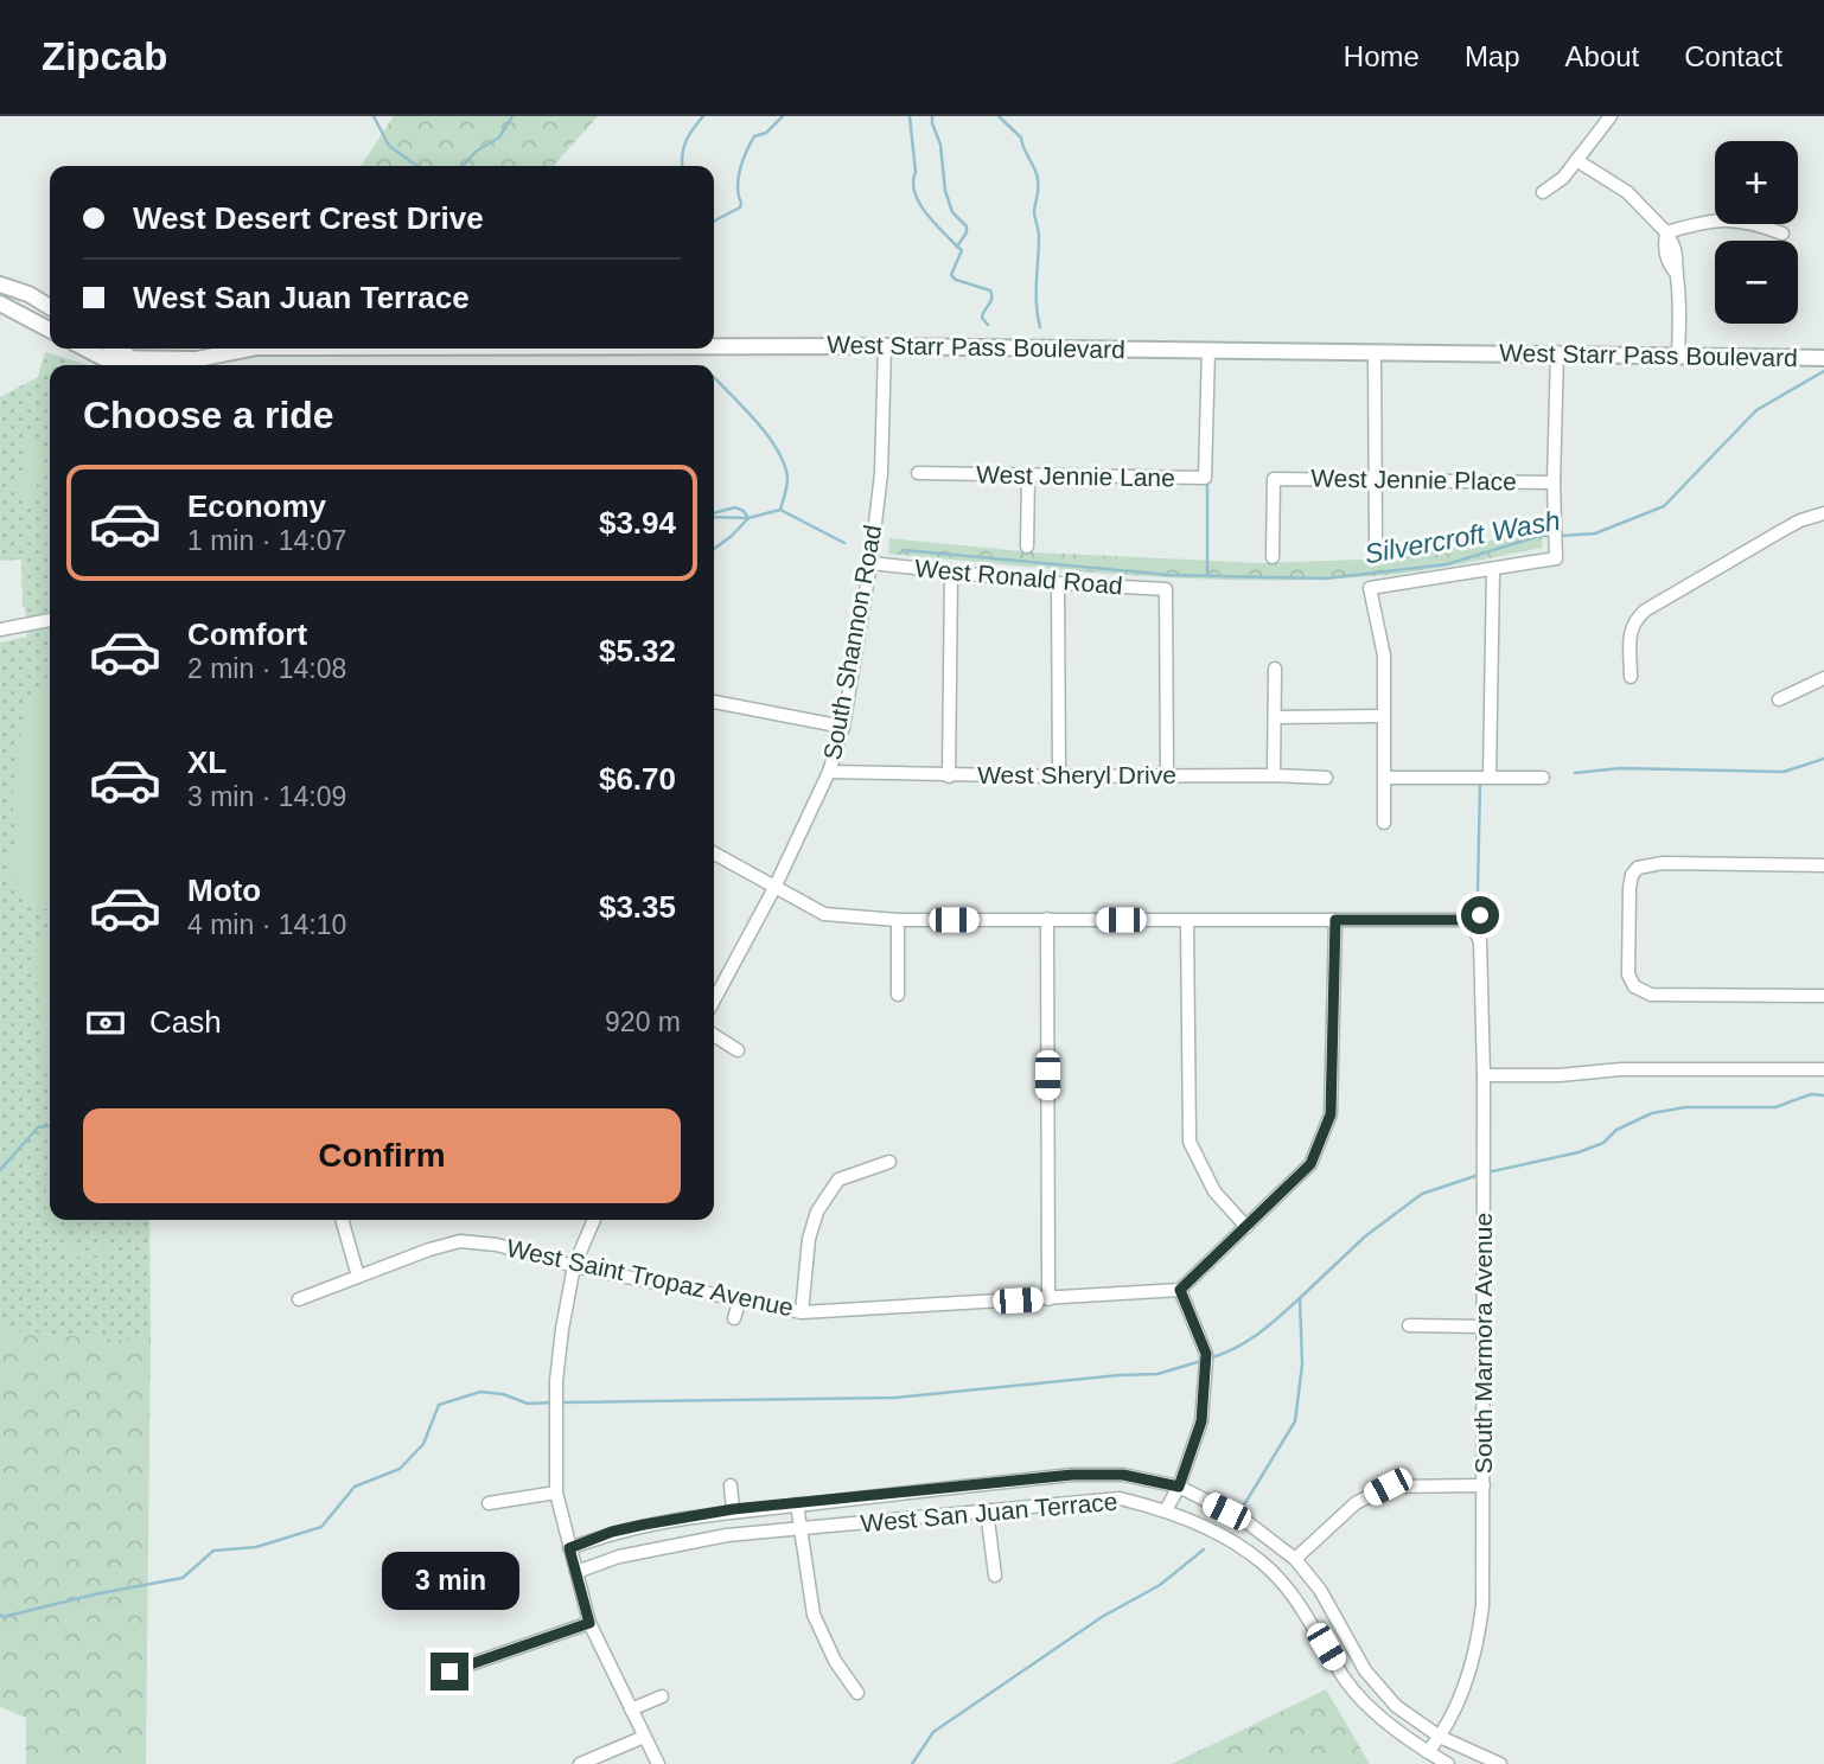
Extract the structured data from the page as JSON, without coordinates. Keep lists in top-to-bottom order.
{
  "streets": {
    "street": [
      "West Starr Pass Boulevard",
      "West Jennie Lane",
      "West Jennie Place",
      "West Ronald Road",
      "South Shannon Road",
      "West Sheryl Drive",
      "West Saint Tropaz Avenue",
      "South Marmora Avenue",
      "West San Juan Terrace"
    ]
  },
  "crossings": [
    ["West Starr Pass Boulevard", "West Jennie Lane"],
    ["West Starr Pass Boulevard", "South Shannon Road"],
    ["West Ronald Road", "South Shannon Road"],
    ["West Ronald Road", "West Sheryl Drive"],
    ["South Shannon Road", "West Sheryl Drive"],
    ["South Marmora Avenue", "West San Juan Terrace"]
  ],
  "water": ["Silvercroft Wash"],
  "page": {
    "header": "Zipcab",
    "nav": [
      "Home",
      "Map",
      "About",
      "Contact"
    ],
    "map_buttons": ["+", "−"],
    "banner": ["West Desert Crest Drive", "West San Juan Terrace"],
    "heading": "Choose a ride",
    "list": [
      {
        "name": "Economy",
        "note": "1 min · 14:07",
        "value": "$3.94"
      },
      {
        "name": "Comfort",
        "note": "2 min · 14:08",
        "value": "$5.32"
      },
      {
        "name": "XL",
        "note": "3 min · 14:09",
        "value": "$6.70"
      },
      {
        "name": "Moto",
        "note": "4 min · 14:10",
        "value": "$3.35"
      }
    ],
    "pay": ["Cash", "920 m"],
    "buttons": "Confirm",
    "bubble": "3 min"
  }
}
